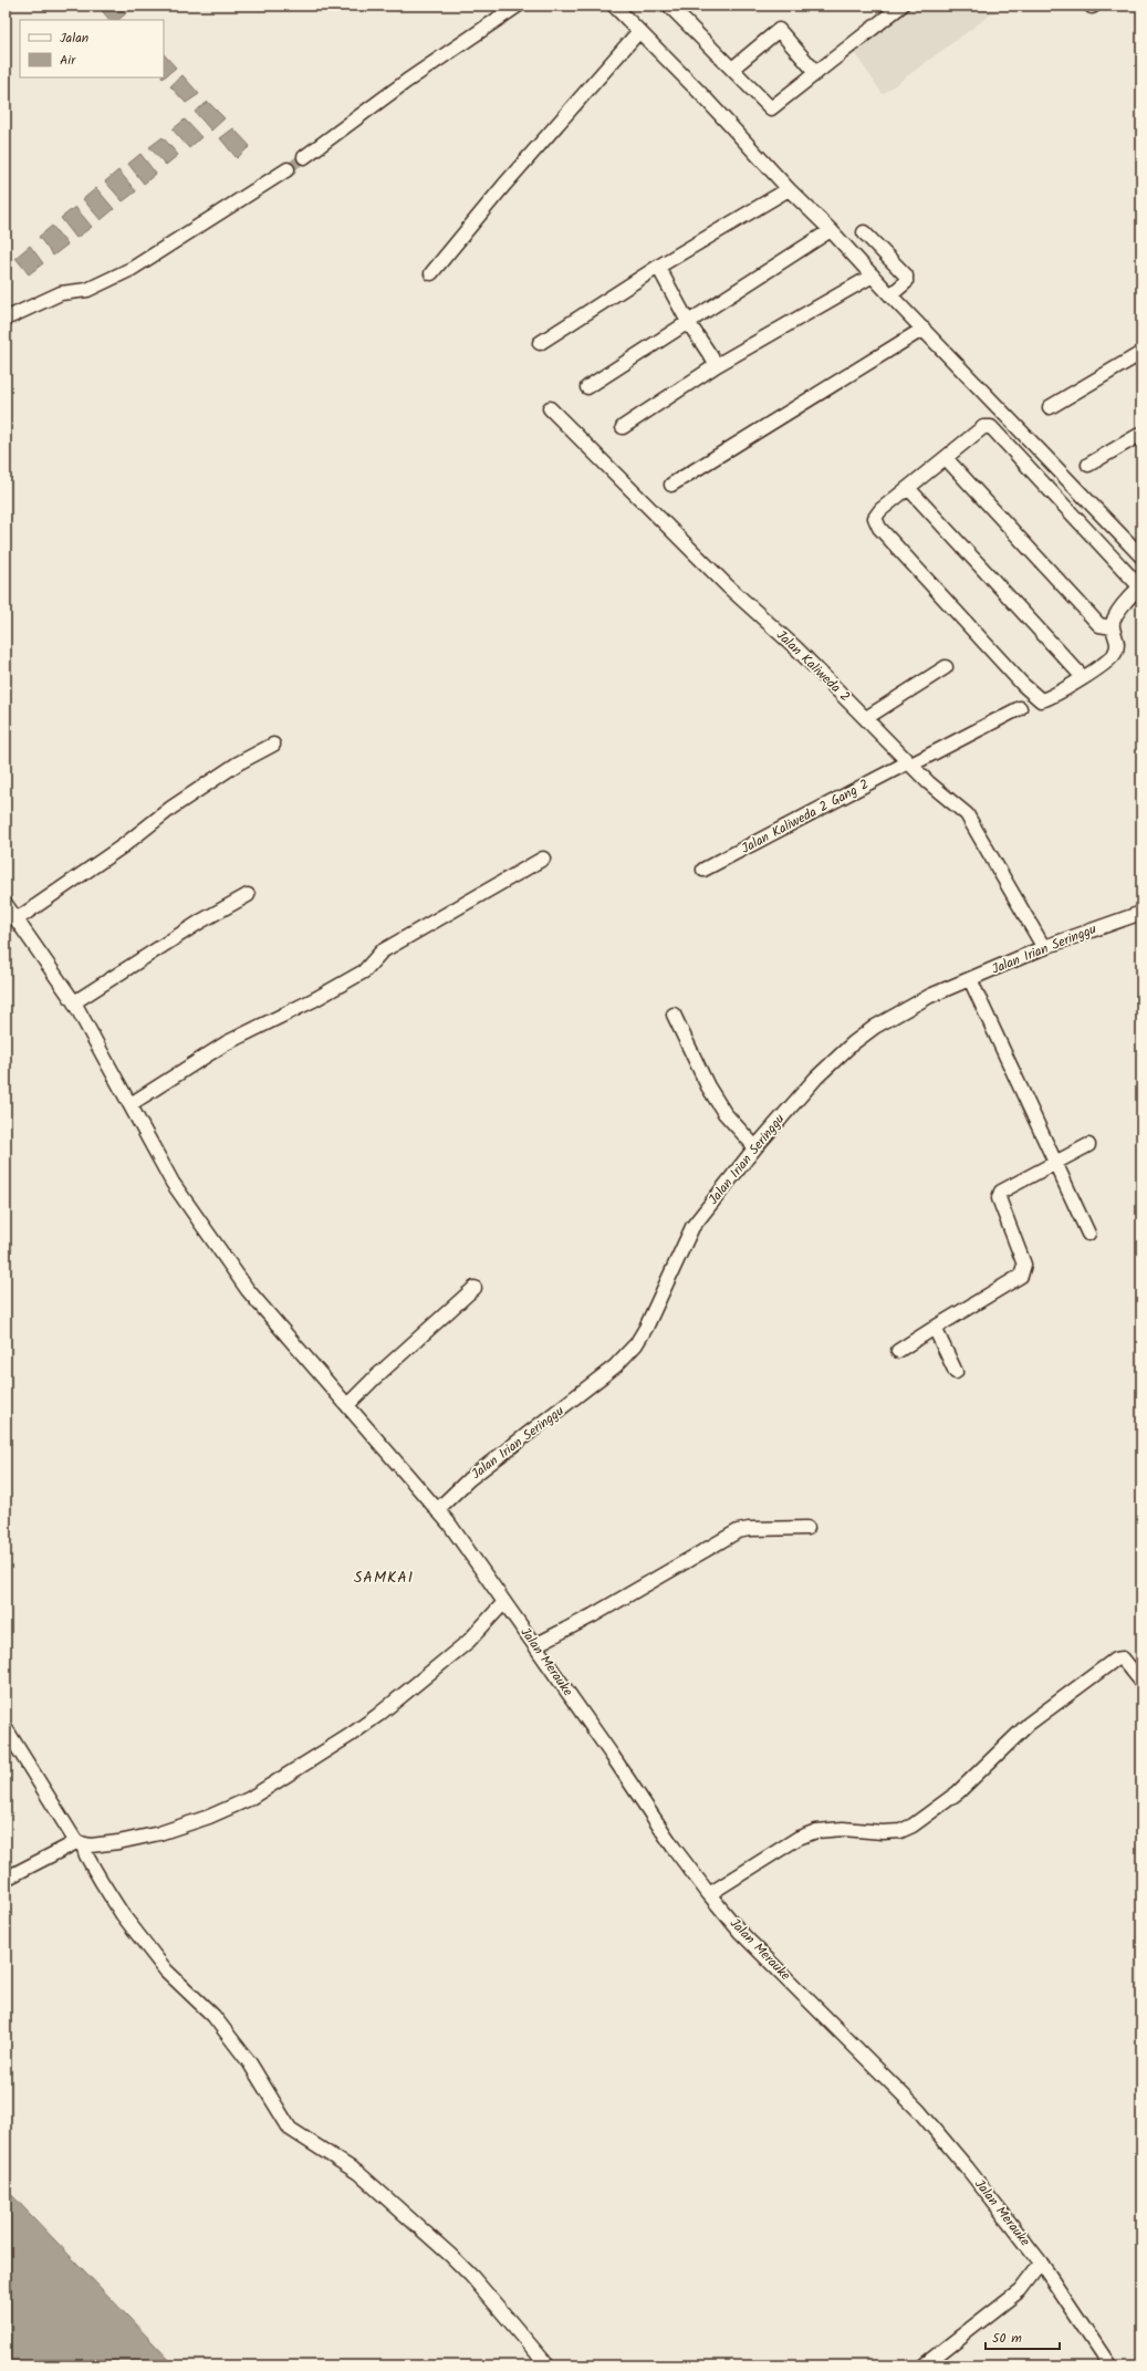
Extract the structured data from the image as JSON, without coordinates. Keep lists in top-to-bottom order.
{
  "streets": {
    "street": [
      "Jalan Kaliweda 2",
      "Jalan Kaliweda 2 Gang 2",
      "Jalan Irian Seringgu",
      "Jalan Merauke"
    ]
  },
  "crossings": [
    ["Jalan Kaliweda 2", "Jalan Kaliweda 2 Gang 2"],
    ["Jalan Kaliweda 2", "Jalan Irian Seringgu"],
    ["Jalan Irian Seringgu", "Jalan Merauke"]
  ],
  "districts": ["SAMKAI"],
  "legend": ["Jalan", "Air"],
  "scale_bar": "50 m"
}
